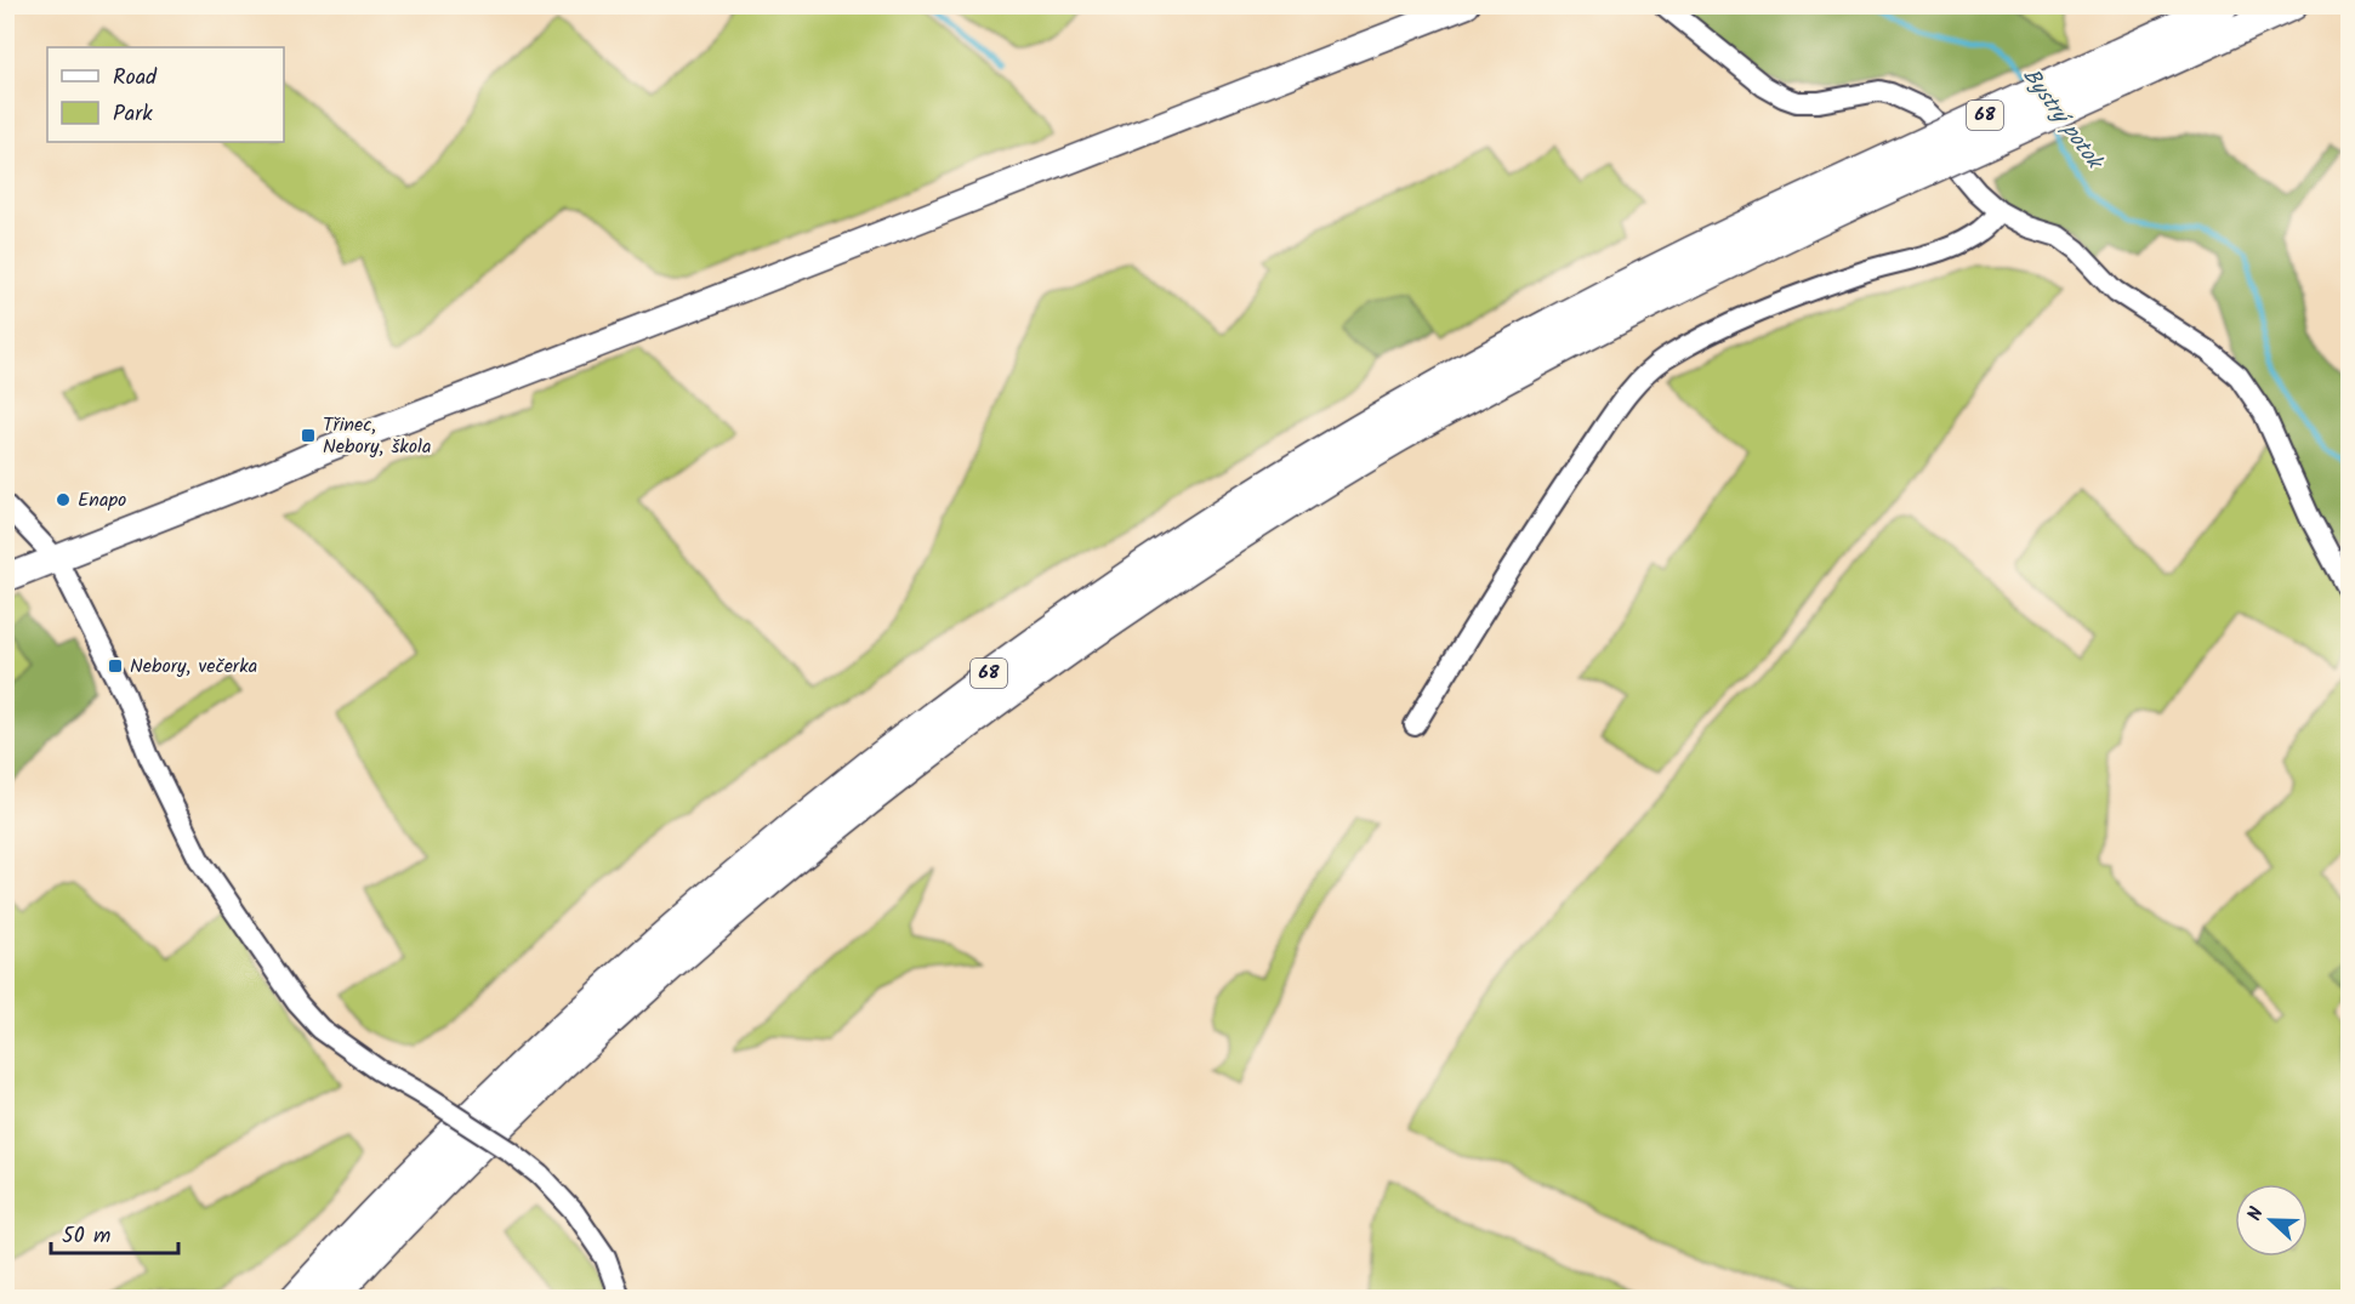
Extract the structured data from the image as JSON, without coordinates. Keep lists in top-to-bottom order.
{
  "streets": {
    "highway": ["68"]
  },
  "water": ["Bystrý potok"],
  "places": {
    "transit": ["Třinec, Nebory, škola", "Nebory, večerka"],
    "other": ["Enapo"]
  },
  "legend": ["Road", "Park"],
  "scale_bar": "50 m",
  "north": "left"
}
